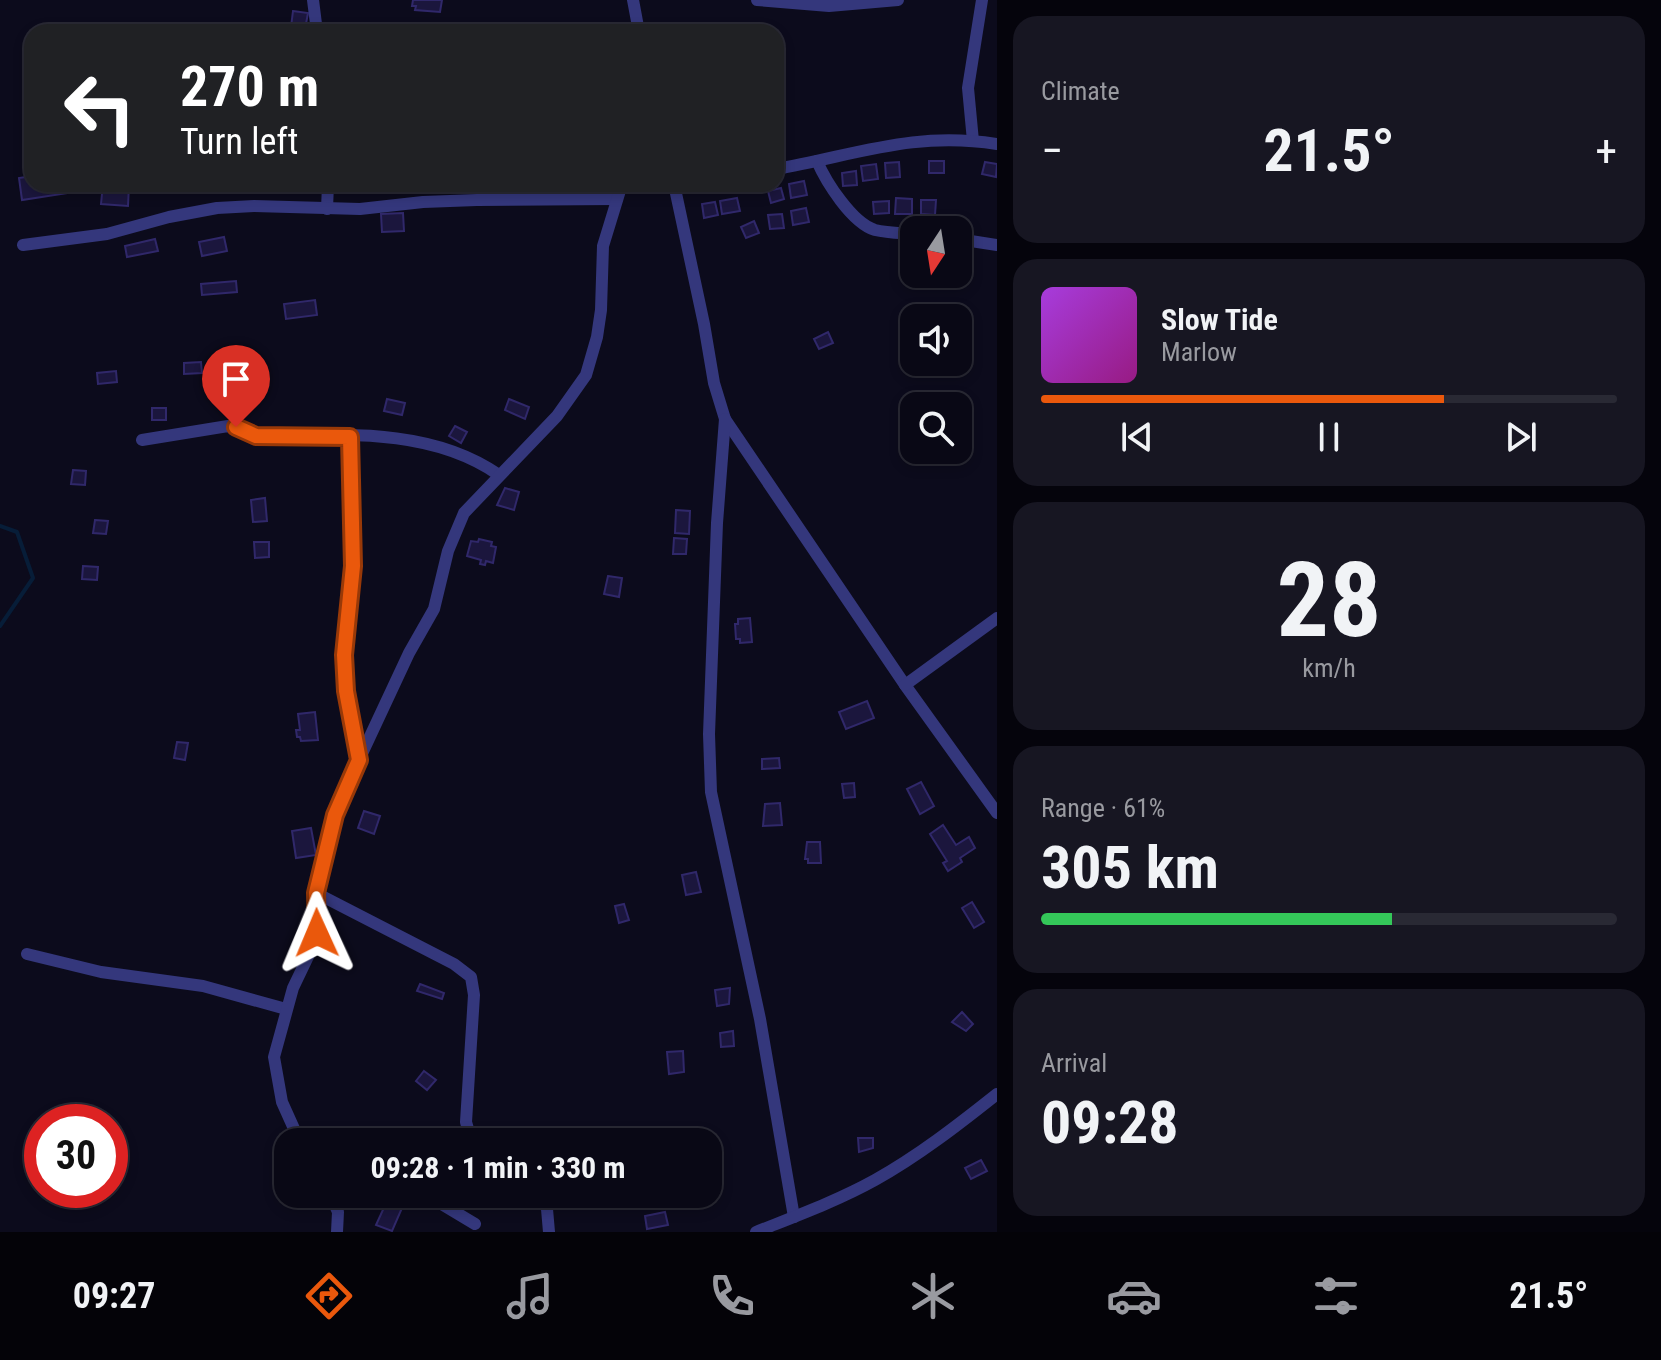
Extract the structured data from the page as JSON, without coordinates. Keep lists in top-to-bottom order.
{
  "north": "bottom",
  "page": {
    "tile": [
      "Climate",
      ["28", "km/h"],
      ["Range · 61%", "305 km"],
      ["Arrival", "09:28"]
    ],
    "turn": ["270 m", "Turn left"],
    "heat": ["−", "21.5°", "+"],
    "song": ["Slow Tide", "Marlow"],
    "limit": "30",
    "trip": "09:28 · 1 min · 330 m",
    "tabs": ["09:27", "21.5°"]
  }
}
